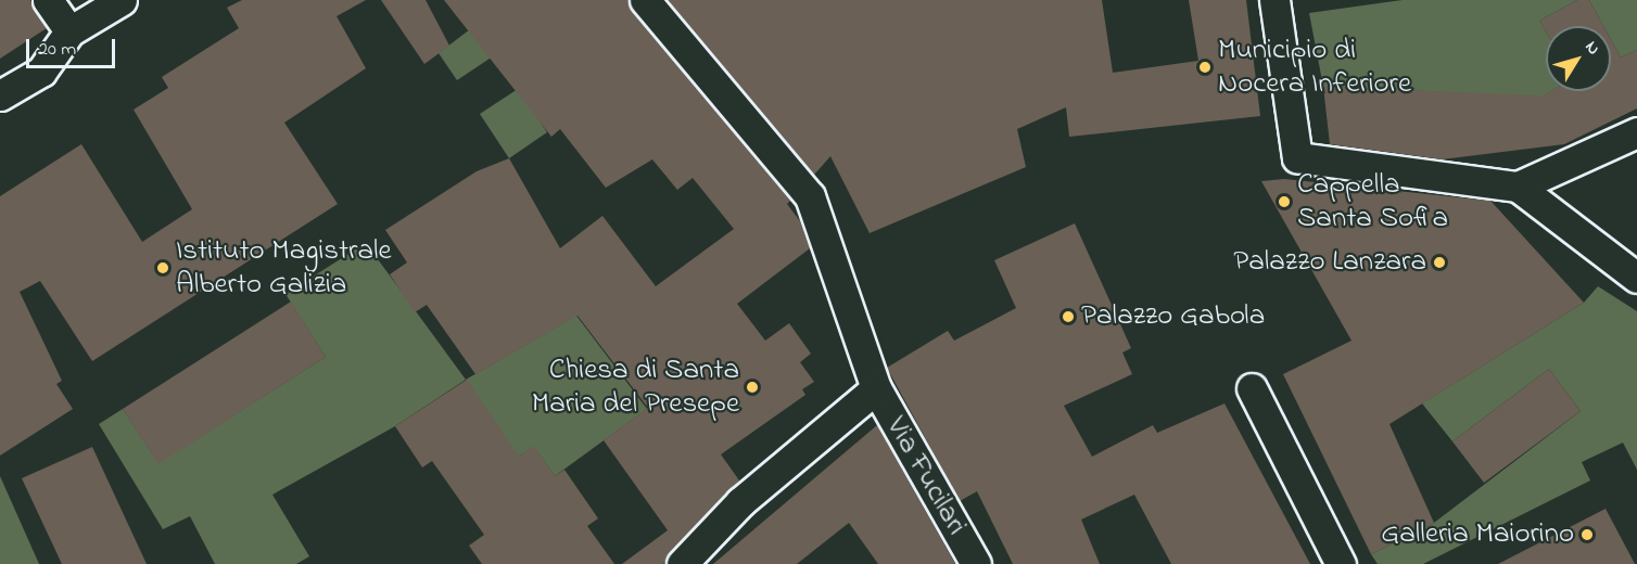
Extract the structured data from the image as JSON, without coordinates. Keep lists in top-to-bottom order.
{
  "streets": {
    "street": ["Via Fucilari"]
  },
  "places": [
    "Municipio di Nocera Inferiore",
    "Cappella Santa Sofia",
    "Palazzo Lanzara",
    "Istituto Magistrale Alberto Galizia",
    "Palazzo Gabola",
    "Chiesa di Santa Maria del Presepe",
    "Galleria Maiorino"
  ],
  "scale_bar": "20 m",
  "north": "top right"
}
